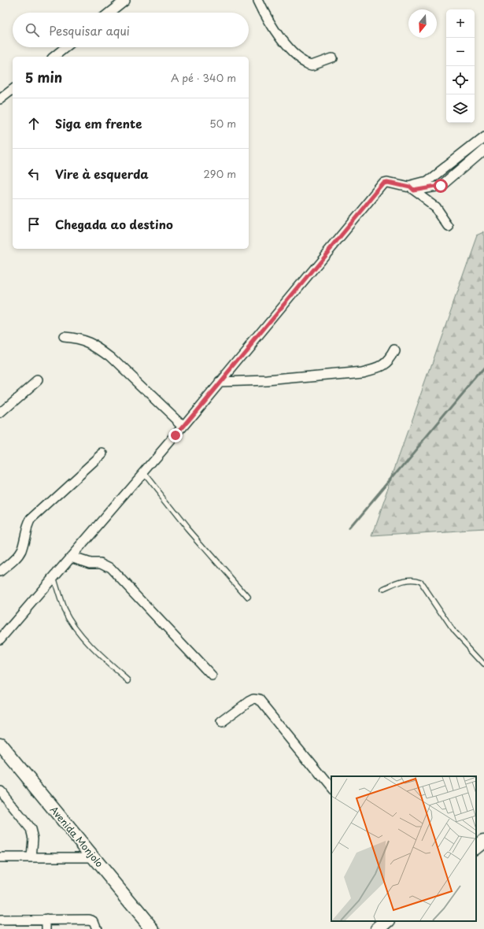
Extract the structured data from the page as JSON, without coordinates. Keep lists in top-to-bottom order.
{
  "streets": {
    "street": ["Avenida Monjolo"]
  },
  "north": "bottom",
  "page": {
    "map_buttons": ["+", "−"],
    "search": "Pesquisar aqui",
    "heading": ["5 min", "A pé · 340 m"],
    "list": [
      ["Siga em frente", "50 m"],
      ["Vire à esquerda", "290 m"],
      "Chegada ao destino"
    ]
  }
}
